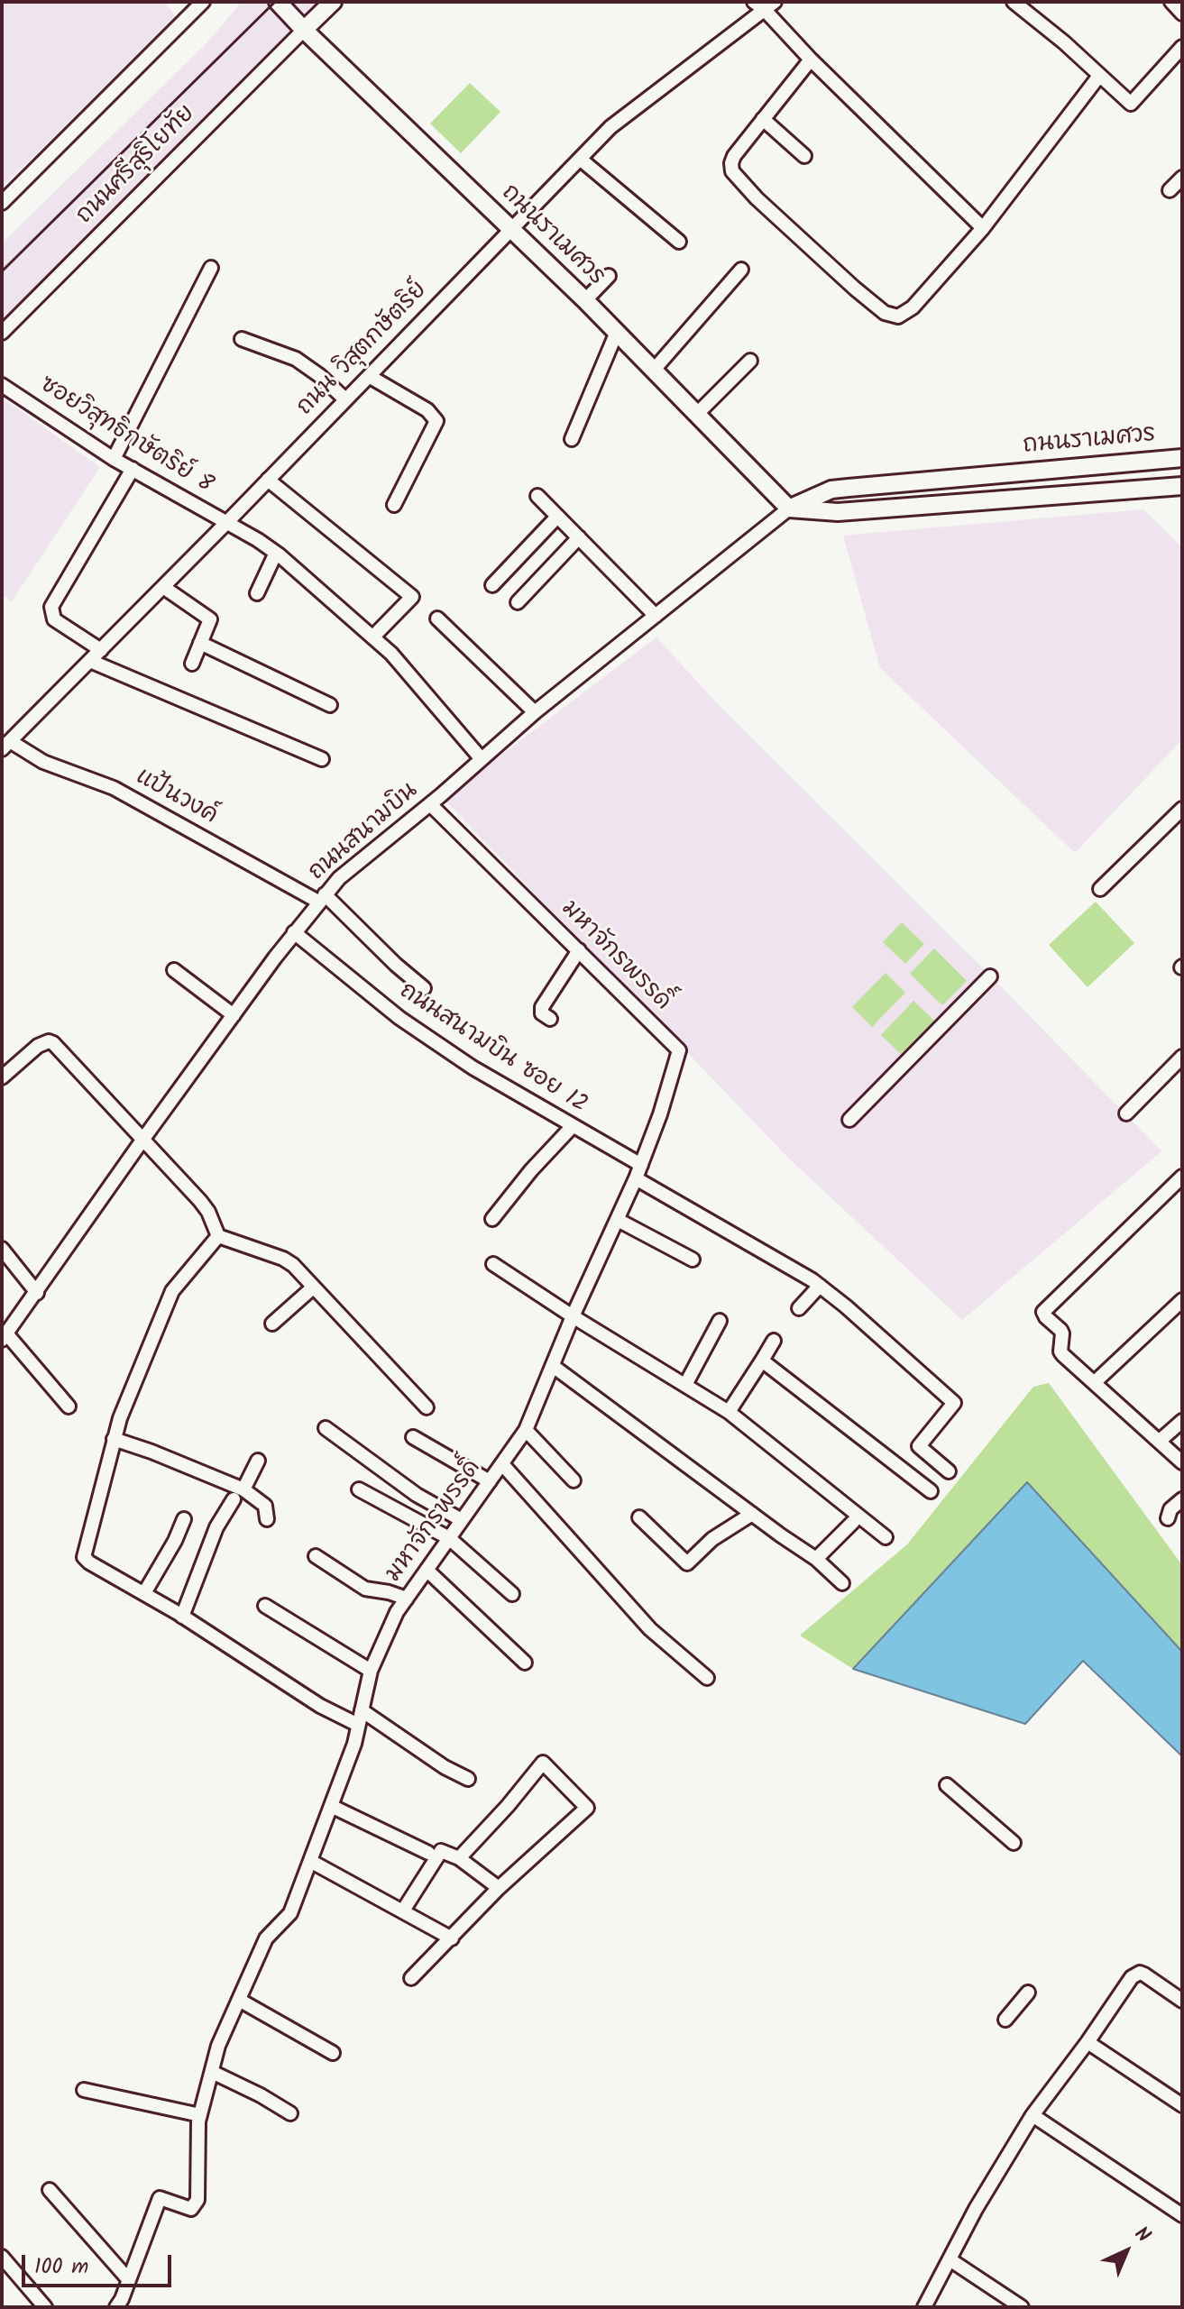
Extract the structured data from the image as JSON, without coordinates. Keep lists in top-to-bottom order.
{
  "streets": {
    "main road": ["ถนนราเมศวร"],
    "street": [
      "ถนนศรีสุริโยทัย",
      "ถนน วิสุตกษัตริย์",
      "ซอยวิสุทธิกษัตริย์ 8",
      "แป้นวงค์",
      "ถนนสนามบิน",
      "มหาจักรพรรดิ์",
      "ถนนสนามบิน ซอย 12"
    ]
  },
  "crossings": [
    ["ถนนศรีสุริโยทัย", "ถนนราเมศวร"],
    ["ถนนราเมศวร", "ถนน วิสุตกษัตริย์"],
    ["ถนนราเมศวร", "ถนนสนามบิน"],
    ["ถนน วิสุตกษัตริย์", "ซอยวิสุทธิกษัตริย์ 8"],
    ["ถนน วิสุตกษัตริย์", "แป้นวงค์"],
    ["ซอยวิสุทธิกษัตริย์ 8", "ถนนสนามบิน"],
    ["แป้นวงค์", "ถนนสนามบิน"],
    ["ถนนสนามบิน", "มหาจักรพรรดิ์"],
    ["ถนนสนามบิน", "ถนนสนามบิน ซอย 12"],
    ["มหาจักรพรรดิ์", "ถนนสนามบิน ซอย 12"]
  ],
  "scale_bar": "100 m",
  "north": "top right"
}
